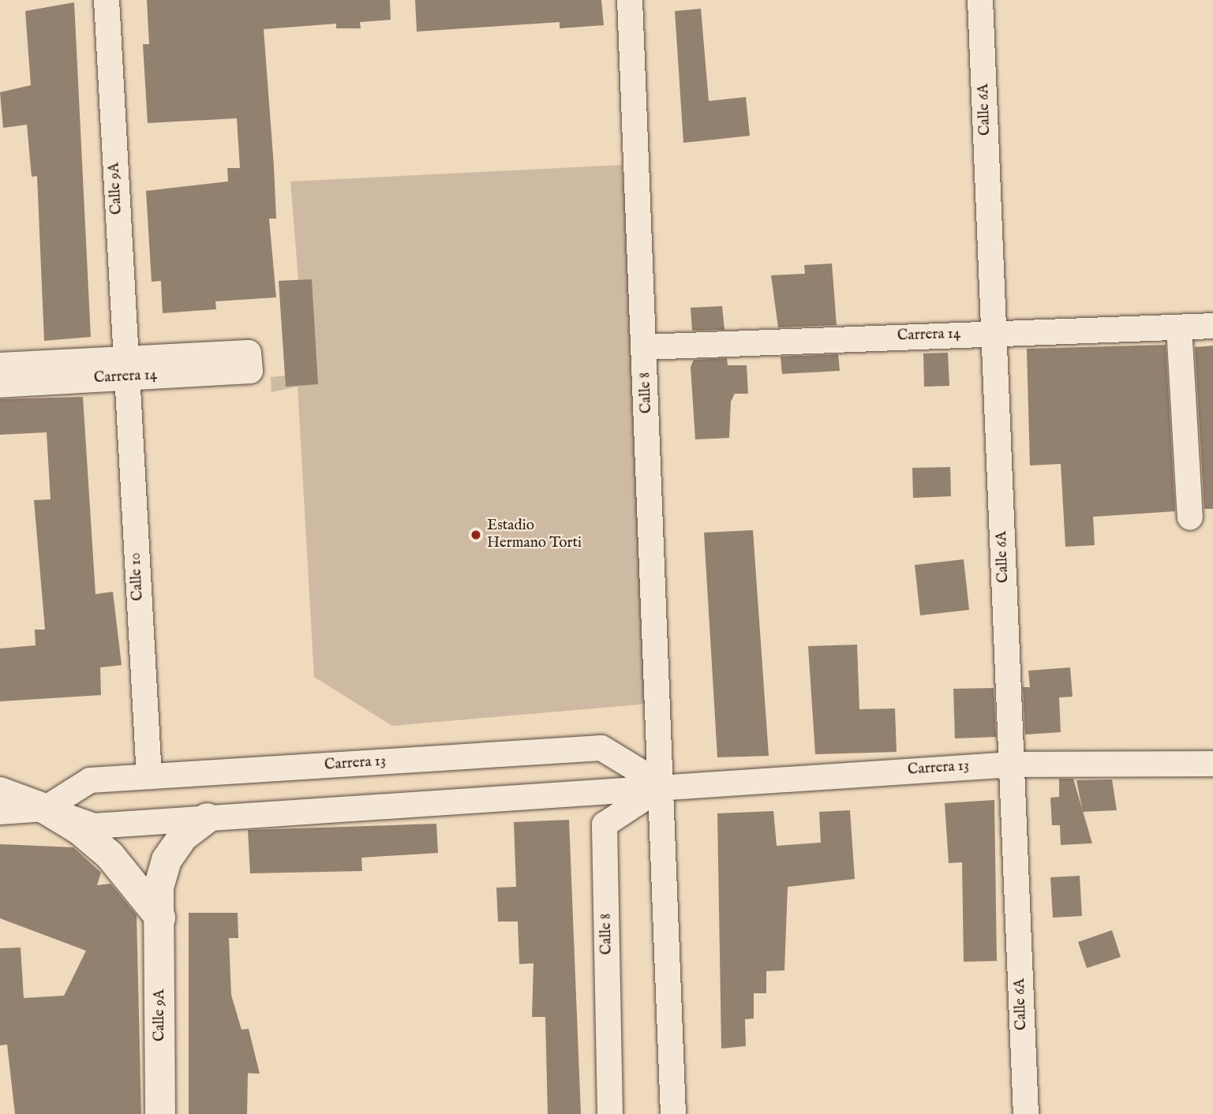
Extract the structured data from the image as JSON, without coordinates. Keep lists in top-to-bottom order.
{
  "streets": {
    "street": [
      "Calle 6A",
      "Calle 9A",
      "Carrera 14",
      "Calle 8",
      "Calle 10",
      "Carrera 13"
    ]
  },
  "crossings": [
    ["Calle 6A", "Carrera 14"],
    ["Calle 6A", "Carrera 13"],
    ["Calle 9A", "Carrera 14"],
    ["Calle 9A", "Calle 10"],
    ["Calle 9A", "Carrera 13"],
    ["Carrera 14", "Calle 8"],
    ["Carrera 14", "Calle 10"],
    ["Calle 8", "Carrera 13"],
    ["Calle 10", "Carrera 13"]
  ],
  "places": ["Estadio Hermano Torti"]
}
